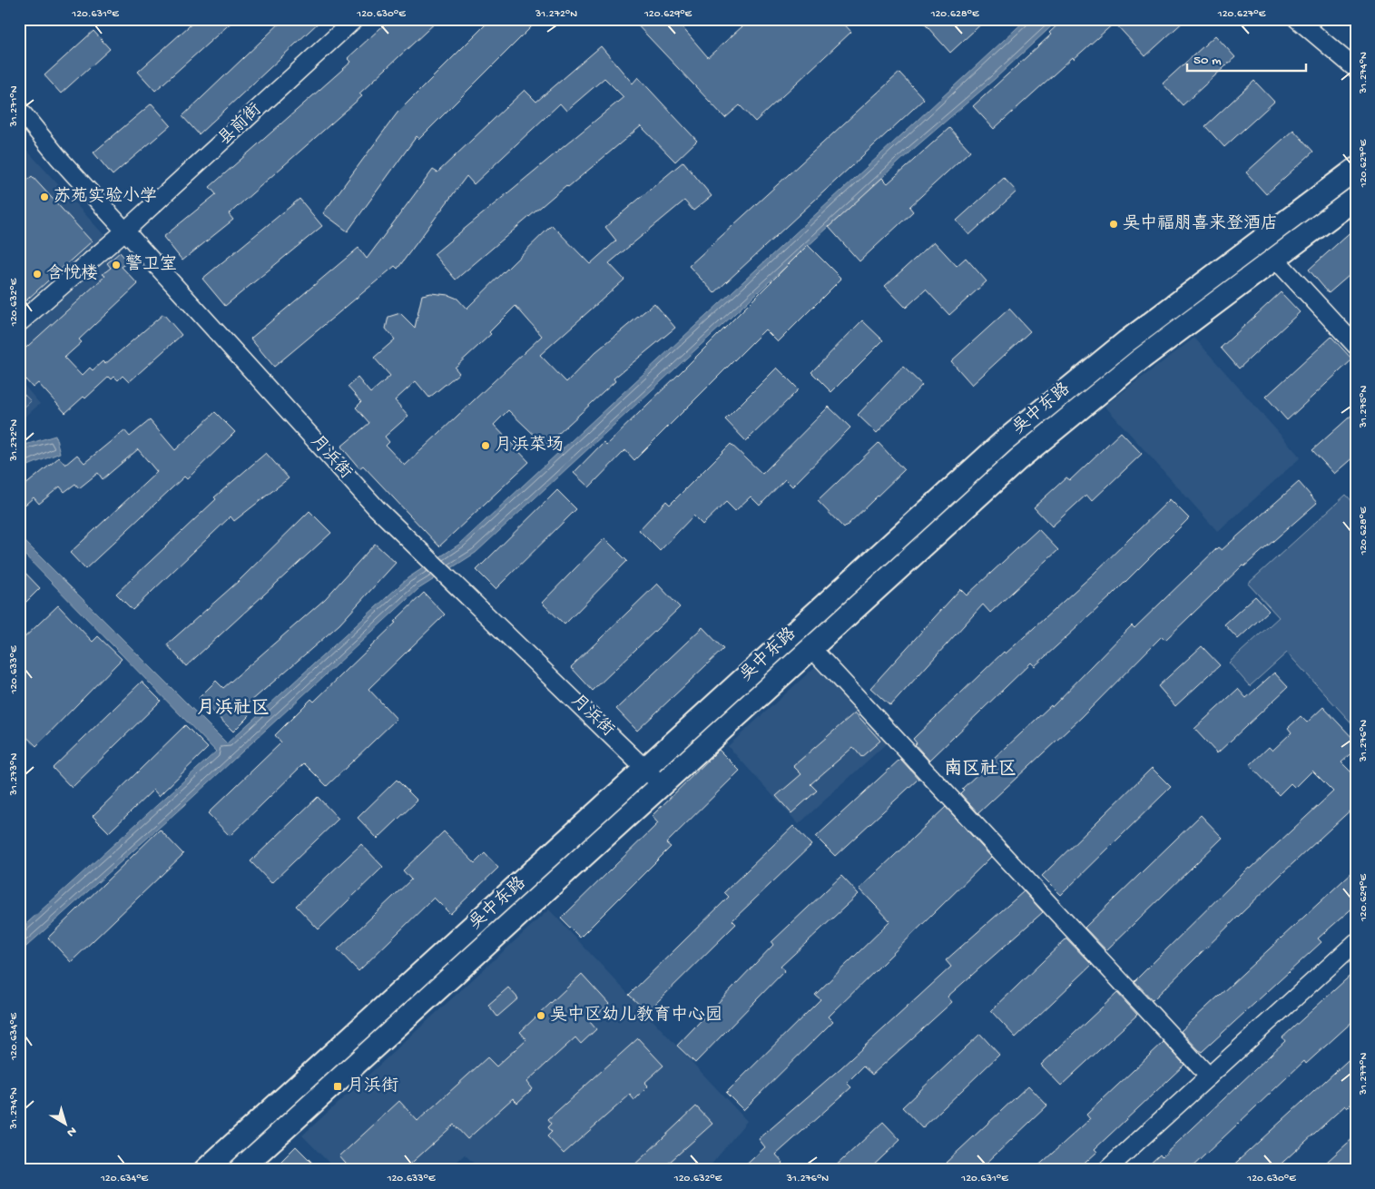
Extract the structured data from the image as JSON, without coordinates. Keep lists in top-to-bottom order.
{
  "streets": {
    "main road": ["吴中东路"],
    "street": ["县前街", "月浜街"]
  },
  "crossings": [
    ["县前街", "月浜街"],
    ["吴中东路", "月浜街"]
  ],
  "districts": ["月浜社区", "南区社区"],
  "places": {
    "other": [
      "苏苑实验小学",
      "吴中福朋喜来登酒店",
      "警卫室",
      "含悦楼",
      "月浜菜场",
      "吴中区幼儿教育中心园"
    ],
    "transit": ["月浜街"]
  },
  "scale_bar": "50 m",
  "north": "bottom right",
  "coordinates": [
    "120.631°E",
    "120.630°E",
    "31.272°N",
    "120.629°E",
    "120.628°E",
    "120.627°E",
    "31.274°N",
    "31.271°N",
    "120.632°E",
    "31.275°N",
    "120.633°E",
    "31.276°N",
    "31.273°N",
    "120.634°E",
    "31.277°N"
  ]
}
